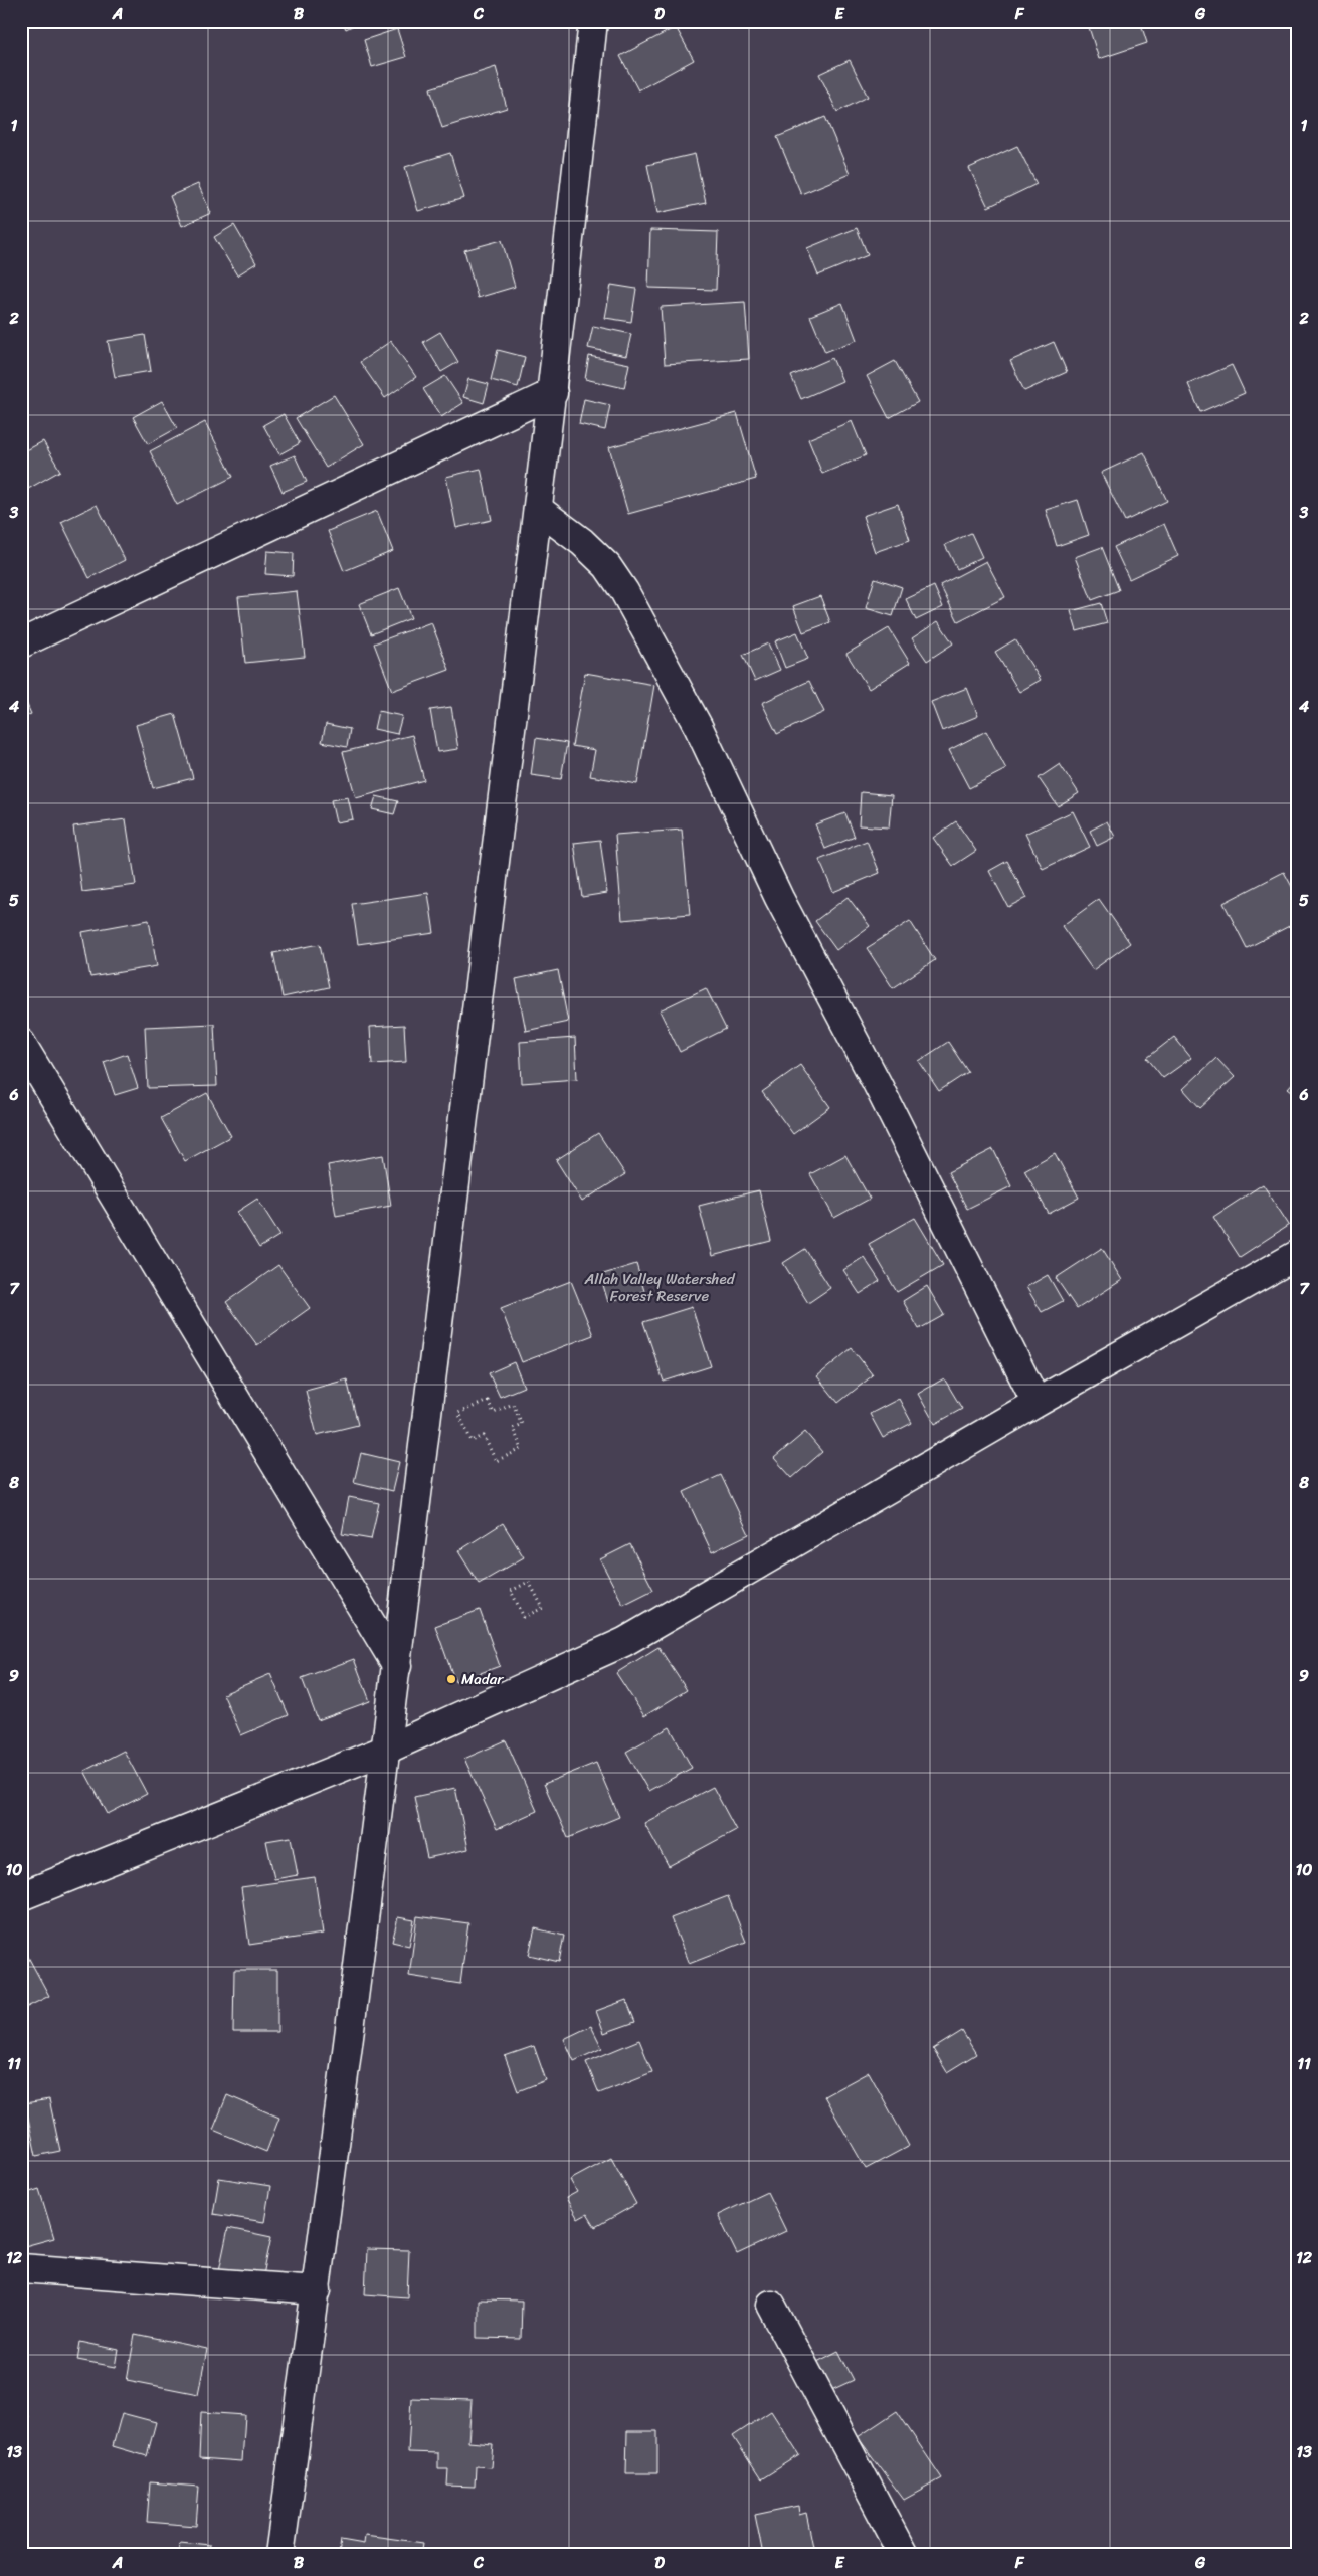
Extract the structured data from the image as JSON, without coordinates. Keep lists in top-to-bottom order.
{
  "parks": ["Allah Valley Watershed Forest Reserve"],
  "places": ["Madar"],
  "grid": {
    "columns": [
      "A",
      "B",
      "C",
      "D",
      "E",
      "F",
      "G"
    ],
    "rows": [
      "1",
      "2",
      "3",
      "4",
      "5",
      "6",
      "7",
      "8",
      "9",
      "10",
      "11",
      "12",
      "13"
    ]
  }
}
